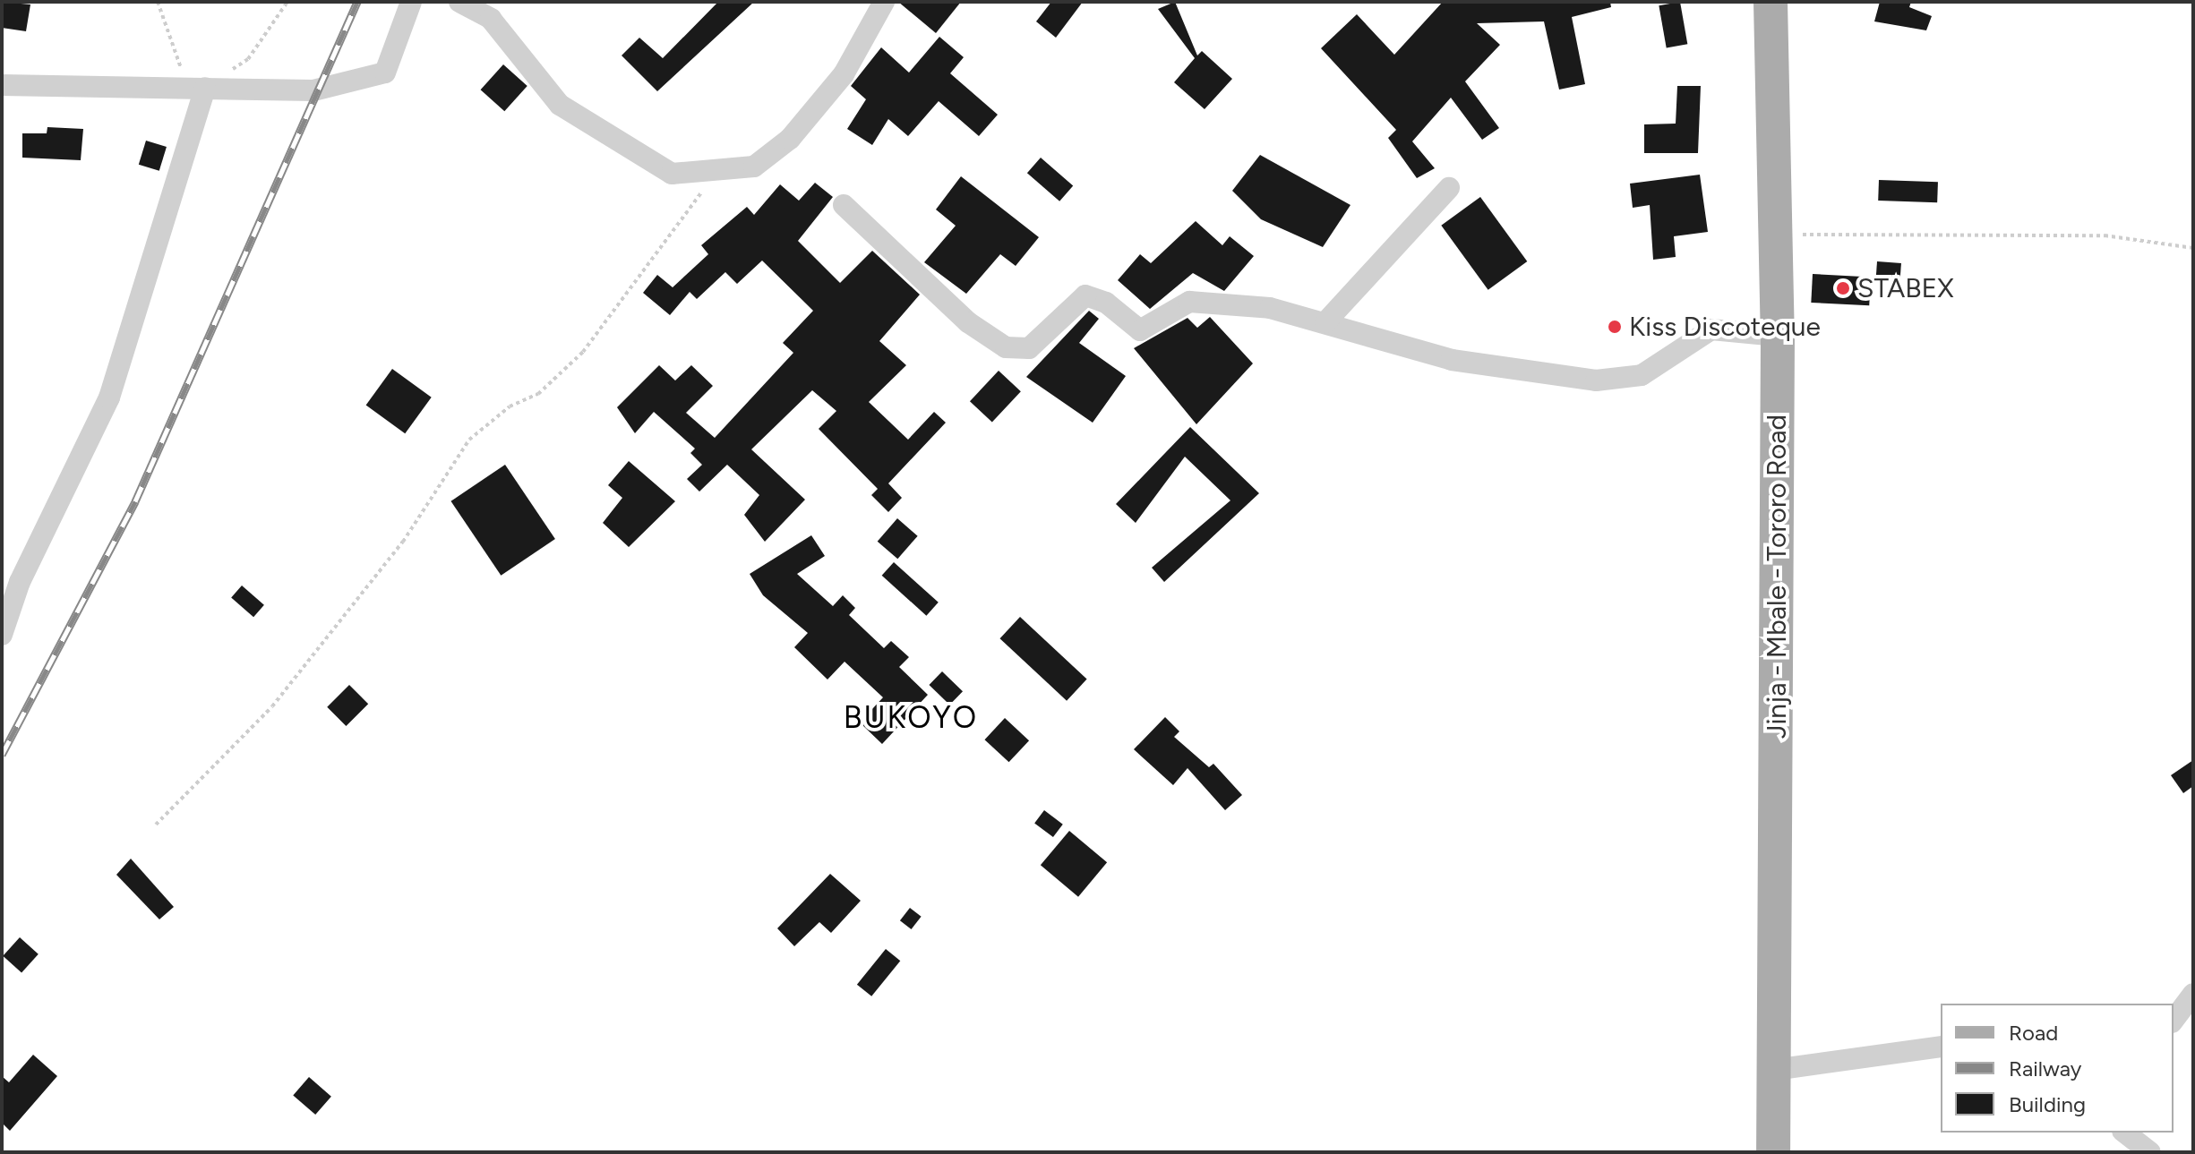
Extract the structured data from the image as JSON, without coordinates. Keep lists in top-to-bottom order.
{
  "streets": {
    "main road": ["Jinja - Mbale - Tororo Road"]
  },
  "districts": ["BUKOYO"],
  "places": ["STABEX", "Kiss Discoteque"],
  "legend": ["Road", "Railway", "Building"]
}
